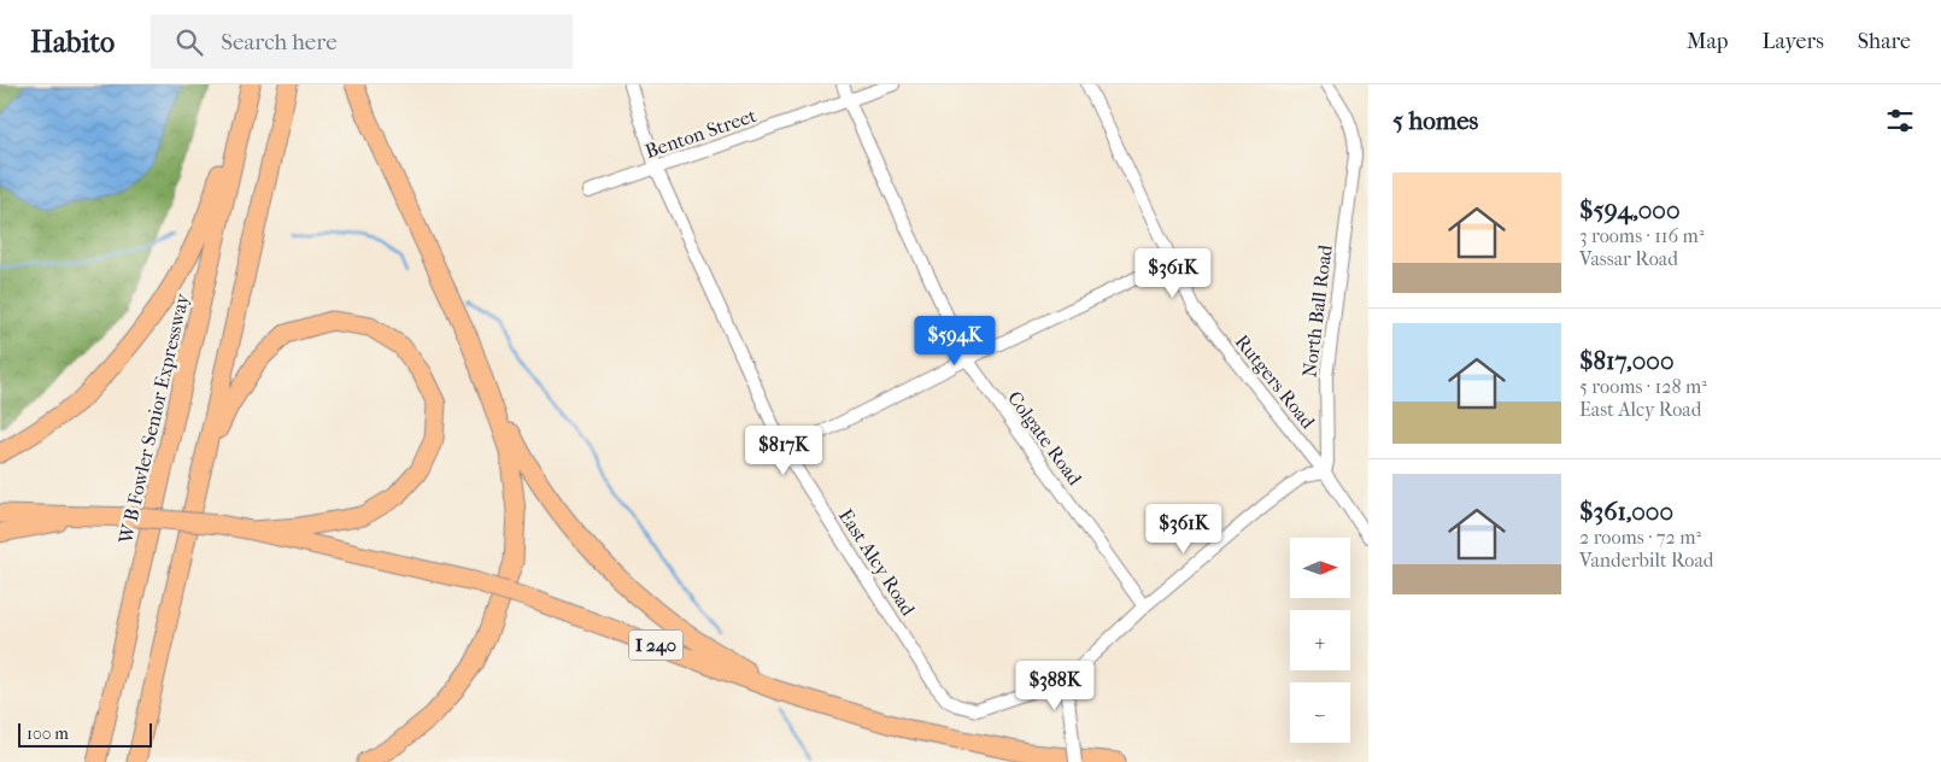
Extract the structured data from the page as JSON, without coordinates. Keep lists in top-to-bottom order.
{
  "streets": {
    "highway": ["W B Fowler Senior Expressway", "I 240"],
    "street": [
      "Benton Street",
      "North Ball Road",
      "Rutgers Road",
      "Colgate Road",
      "East Alcy Road"
    ]
  },
  "crossings": [
    ["Benton Street", "Colgate Road"],
    ["Benton Street", "East Alcy Road"],
    ["North Ball Road", "Rutgers Road"]
  ],
  "scale_bar": "100 m",
  "north": "right",
  "page": {
    "header": "Habito",
    "search": "Search here",
    "nav": ["Map", "Layers", "Share"],
    "heading": "5 homes",
    "list": [
      {
        "name": "$594,000",
        "note": "3 rooms · 116 m² · Vassar Road"
      },
      {
        "name": "$817,000",
        "note": "5 rooms · 128 m² · East Alcy Road"
      },
      {
        "name": "$361,000",
        "note": "2 rooms · 72 m² · Vanderbilt Road"
      }
    ],
    "price": [
      "$361K",
      "$594K",
      "$817K",
      "$361K",
      "$388K"
    ],
    "map_buttons": ["+", "−"],
    "scale": "100 m"
  }
}
